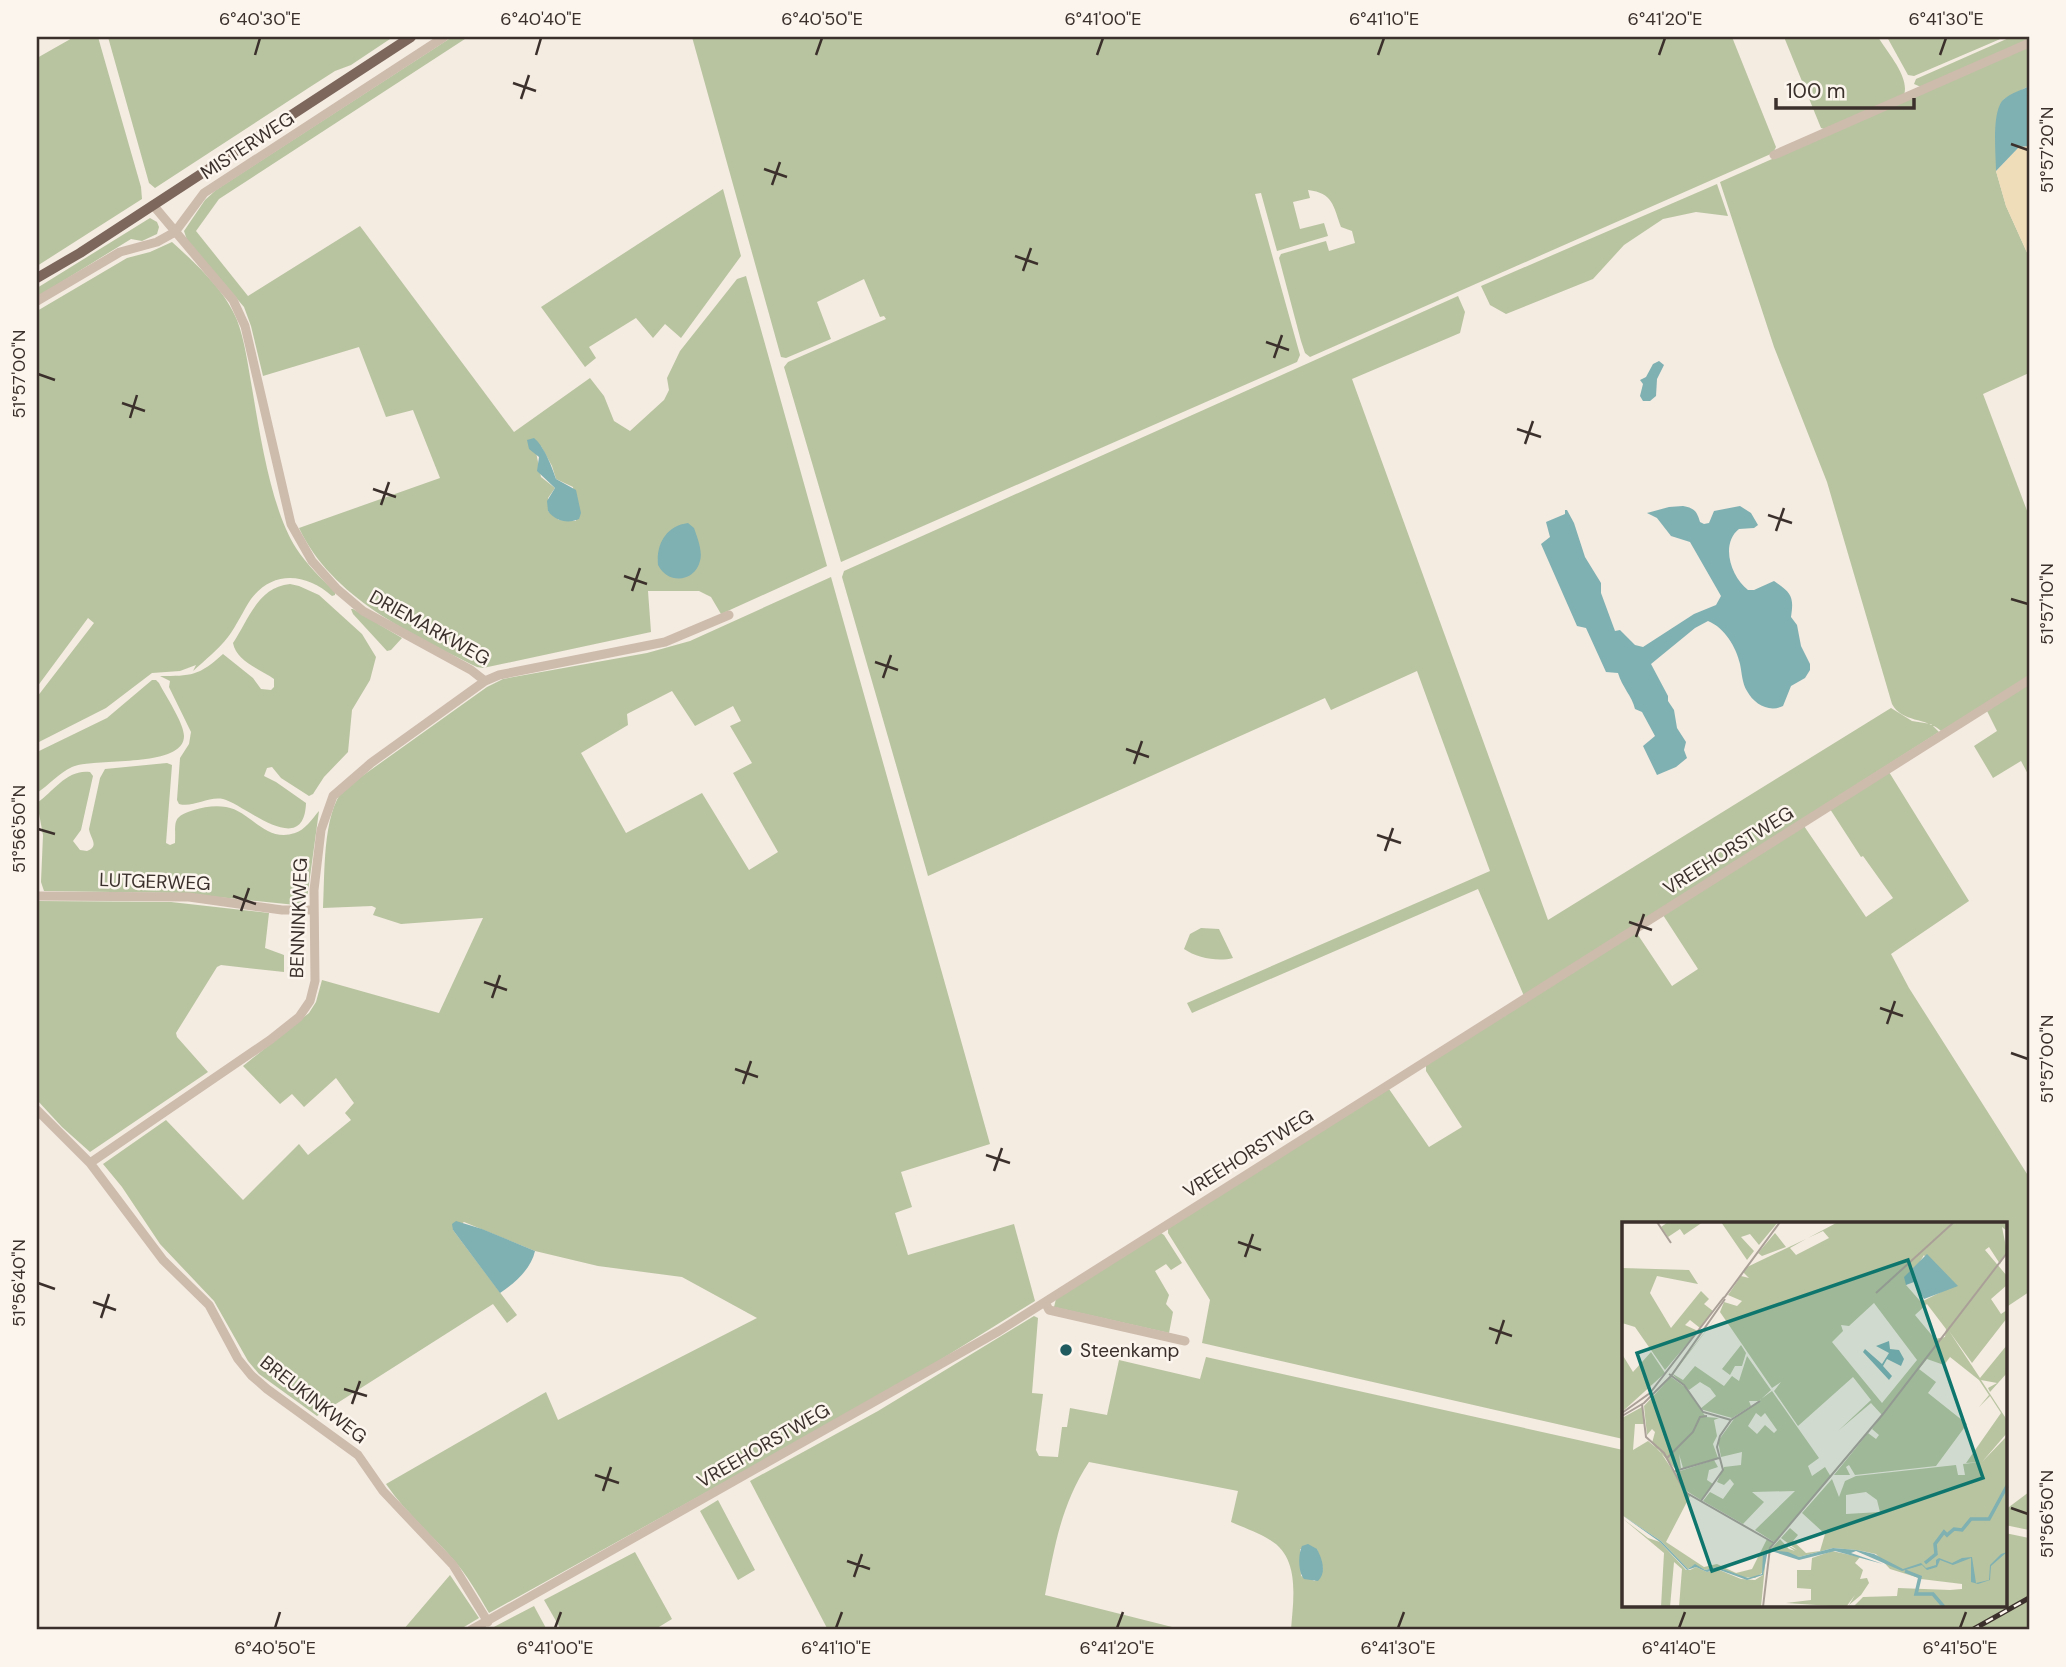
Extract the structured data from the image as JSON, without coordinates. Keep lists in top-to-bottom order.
{
  "streets": {
    "main road": ["MISTERWEG"],
    "street": [
      "DRIEMARKWEG",
      "VREEHORSTWEG",
      "LUTGERWEG",
      "BENNINKWEG",
      "BREUKINKWEG"
    ]
  },
  "crossings": [
    ["MISTERWEG", "DRIEMARKWEG"],
    ["DRIEMARKWEG", "BENNINKWEG"],
    ["VREEHORSTWEG", "BREUKINKWEG"],
    ["LUTGERWEG", "BENNINKWEG"],
    ["BENNINKWEG", "BREUKINKWEG"]
  ],
  "places": ["Steenkamp"],
  "scale_bar": "100 m",
  "coordinates": [
    "6°40'30\"E",
    "6°40'40\"E",
    "6°40'50\"E",
    "6°41'00\"E",
    "6°41'10\"E",
    "6°41'20\"E",
    "6°41'30\"E",
    "51°57'20\"N",
    "51°57'00\"N",
    "51°57'10\"N",
    "51°56'50\"N",
    "51°56'40\"N",
    "6°41'40\"E",
    "6°41'50\"E"
  ]
}
